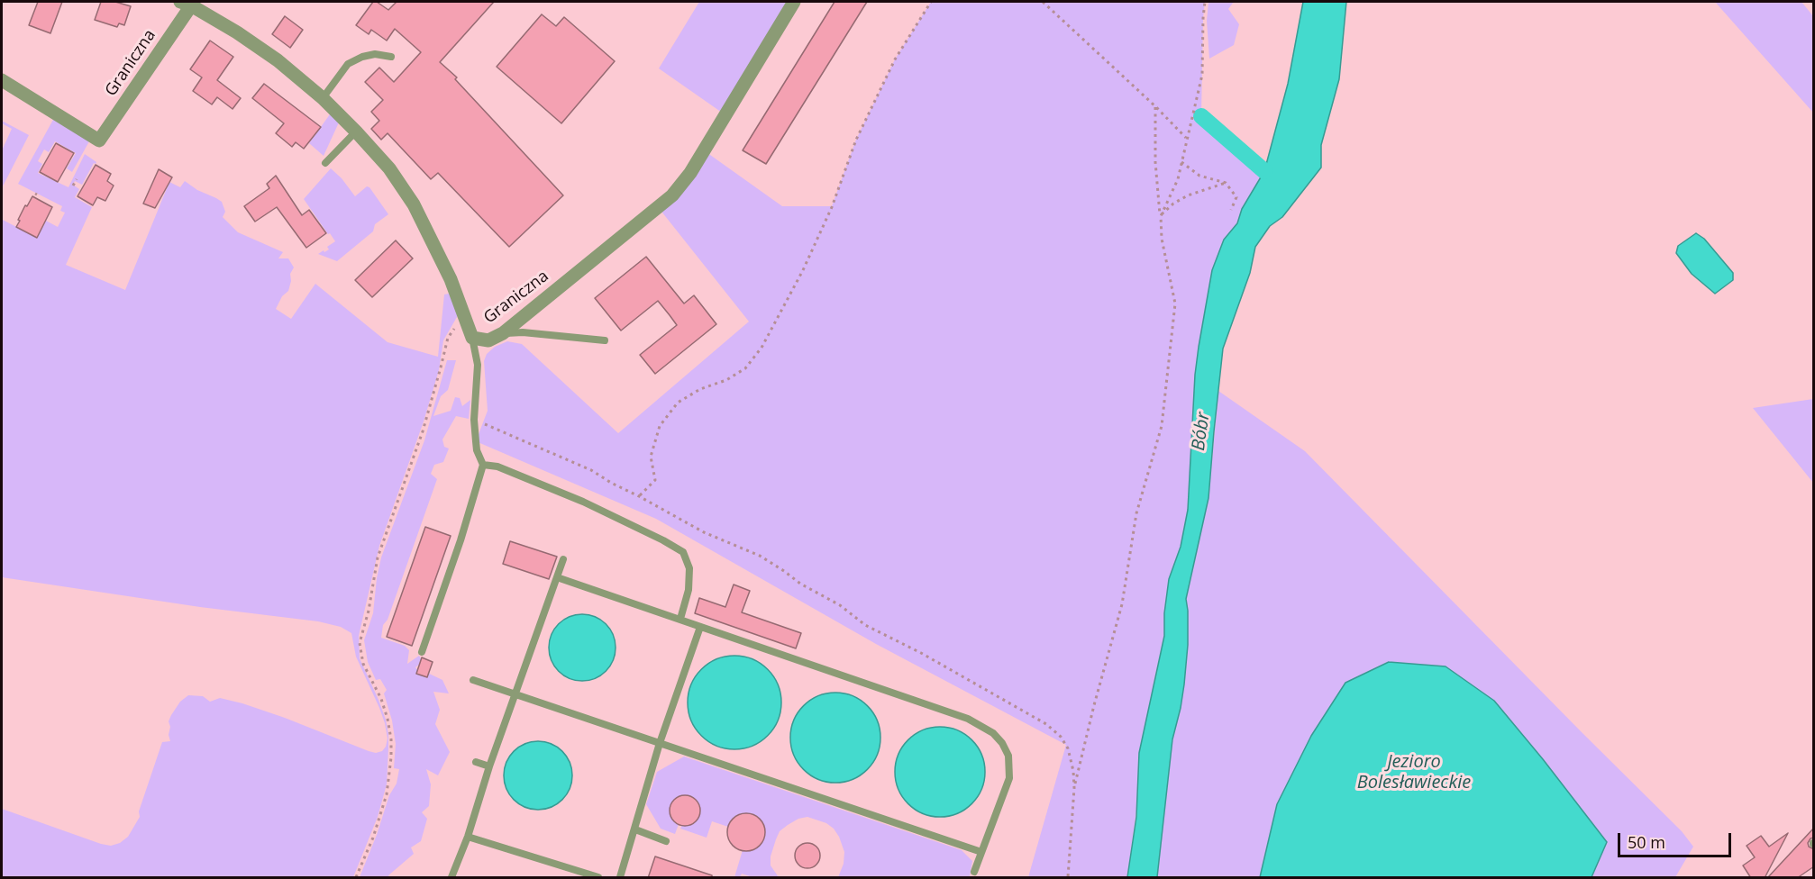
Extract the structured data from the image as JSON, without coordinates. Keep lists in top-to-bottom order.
{
  "streets": {
    "street": ["Graniczna"]
  },
  "water": ["Bóbr", "Jezioro Bolesławieckie"],
  "scale_bar": "50 m"
}
